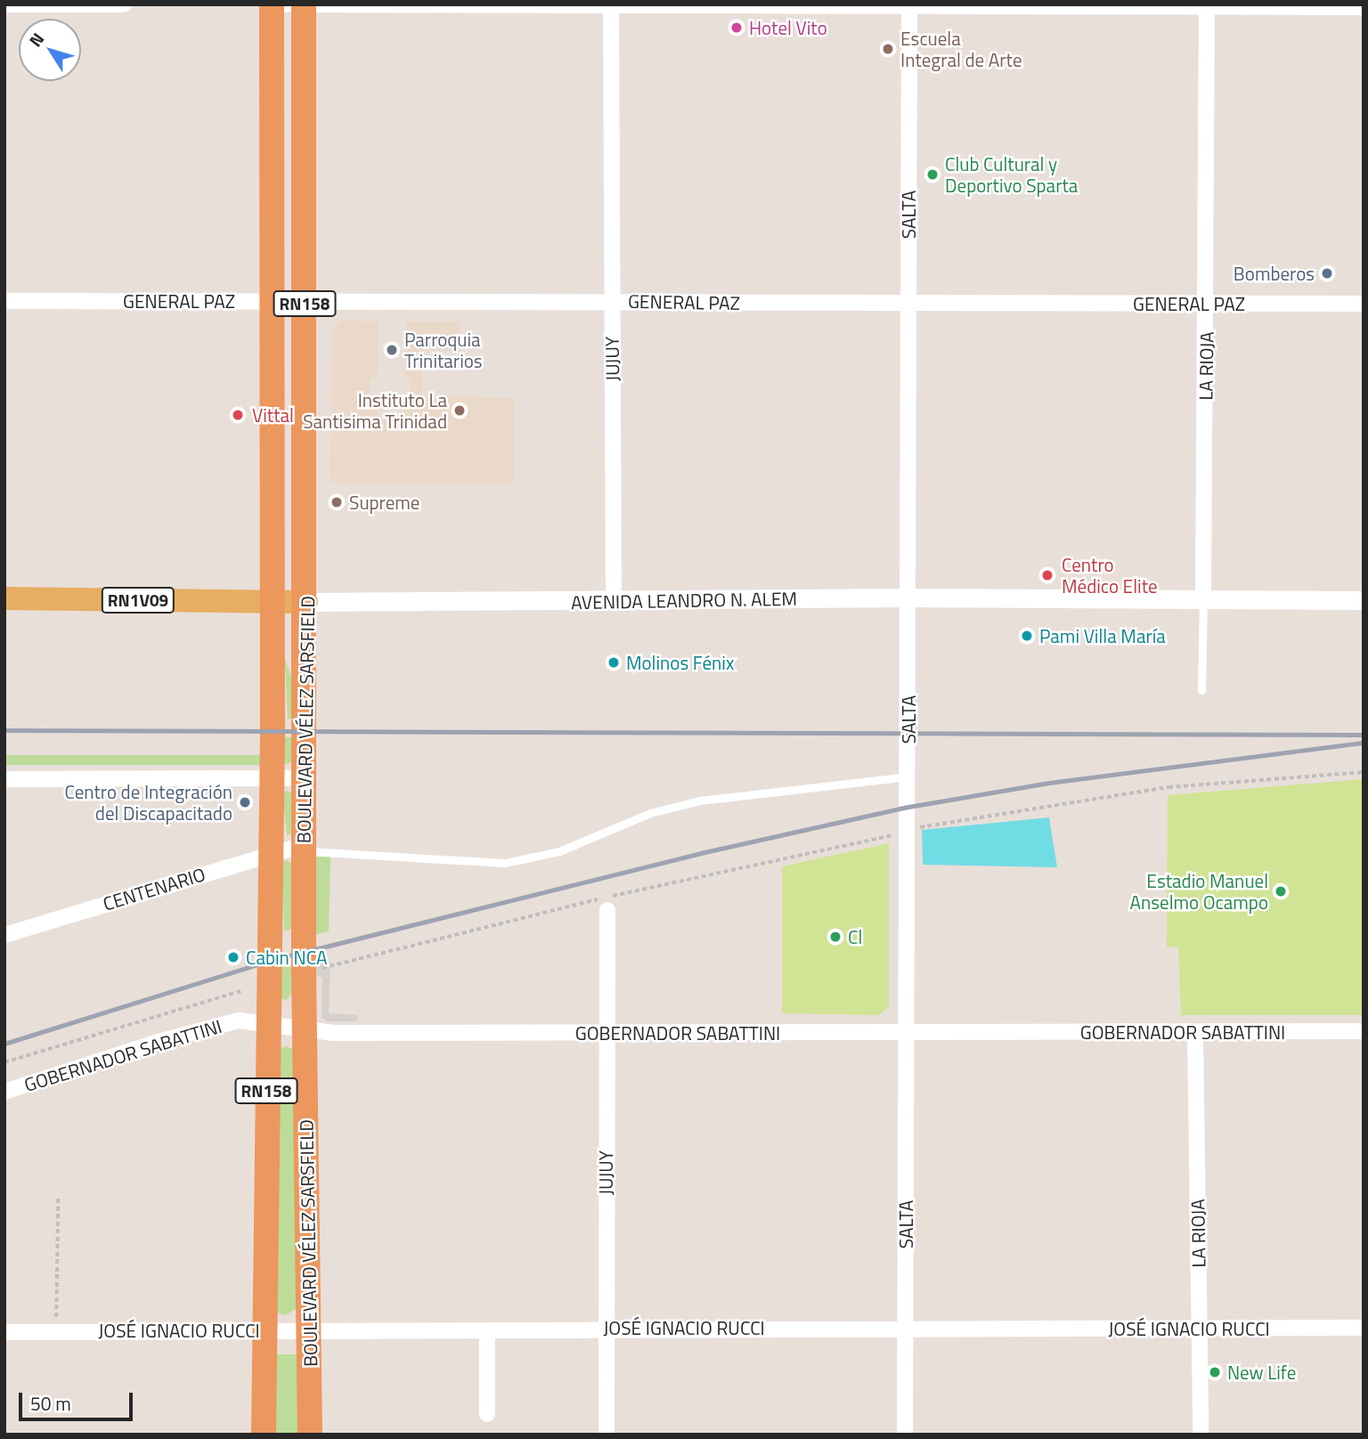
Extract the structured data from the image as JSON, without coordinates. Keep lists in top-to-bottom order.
{
  "streets": {
    "highway": ["RN158", "BOULEVARD VÉLEZ SARSFIELD"],
    "main road": ["RN1V09", "AVENIDA LEANDRO N. ALEM"],
    "street": [
      "SALTA",
      "GENERAL PAZ",
      "JUJUY",
      "LA RIOJA",
      "CENTENARIO",
      "GOBERNADOR SABATTINI",
      "JOSÉ IGNACIO RUCCI"
    ]
  },
  "crossings": [
    ["SALTA", "GENERAL PAZ"],
    ["SALTA", "AVENIDA LEANDRO N. ALEM"],
    ["SALTA", "GOBERNADOR SABATTINI"],
    ["SALTA", "JOSÉ IGNACIO RUCCI"],
    ["GENERAL PAZ", "JUJUY"],
    ["GENERAL PAZ", "LA RIOJA"],
    ["GENERAL PAZ", "BOULEVARD VÉLEZ SARSFIELD"],
    ["JUJUY", "AVENIDA LEANDRO N. ALEM"],
    ["JUJUY", "GOBERNADOR SABATTINI"],
    ["JUJUY", "JOSÉ IGNACIO RUCCI"],
    ["LA RIOJA", "AVENIDA LEANDRO N. ALEM"],
    ["LA RIOJA", "GOBERNADOR SABATTINI"],
    ["LA RIOJA", "JOSÉ IGNACIO RUCCI"],
    ["AVENIDA LEANDRO N. ALEM", "BOULEVARD VÉLEZ SARSFIELD"],
    ["BOULEVARD VÉLEZ SARSFIELD", "CENTENARIO"],
    ["BOULEVARD VÉLEZ SARSFIELD", "GOBERNADOR SABATTINI"],
    ["BOULEVARD VÉLEZ SARSFIELD", "JOSÉ IGNACIO RUCCI"]
  ],
  "places": [
    "Hotel Vito",
    "Escuela Integral de Arte",
    "Club Cultural y Deportivo Sparta",
    "Bomberos",
    "Parroquia Trinitarios",
    "Instituto La Santisima Trinidad",
    "Vittal",
    "Supreme",
    "Centro Médico Elite",
    "Pami Villa María",
    "Molinos Fénix",
    "Centro de Integración del Discapacitado",
    "Estadio Manuel Anselmo Ocampo",
    "Cl",
    "Cabin NCA",
    "New Life"
  ],
  "scale_bar": "50 m",
  "north": "top left"
}
